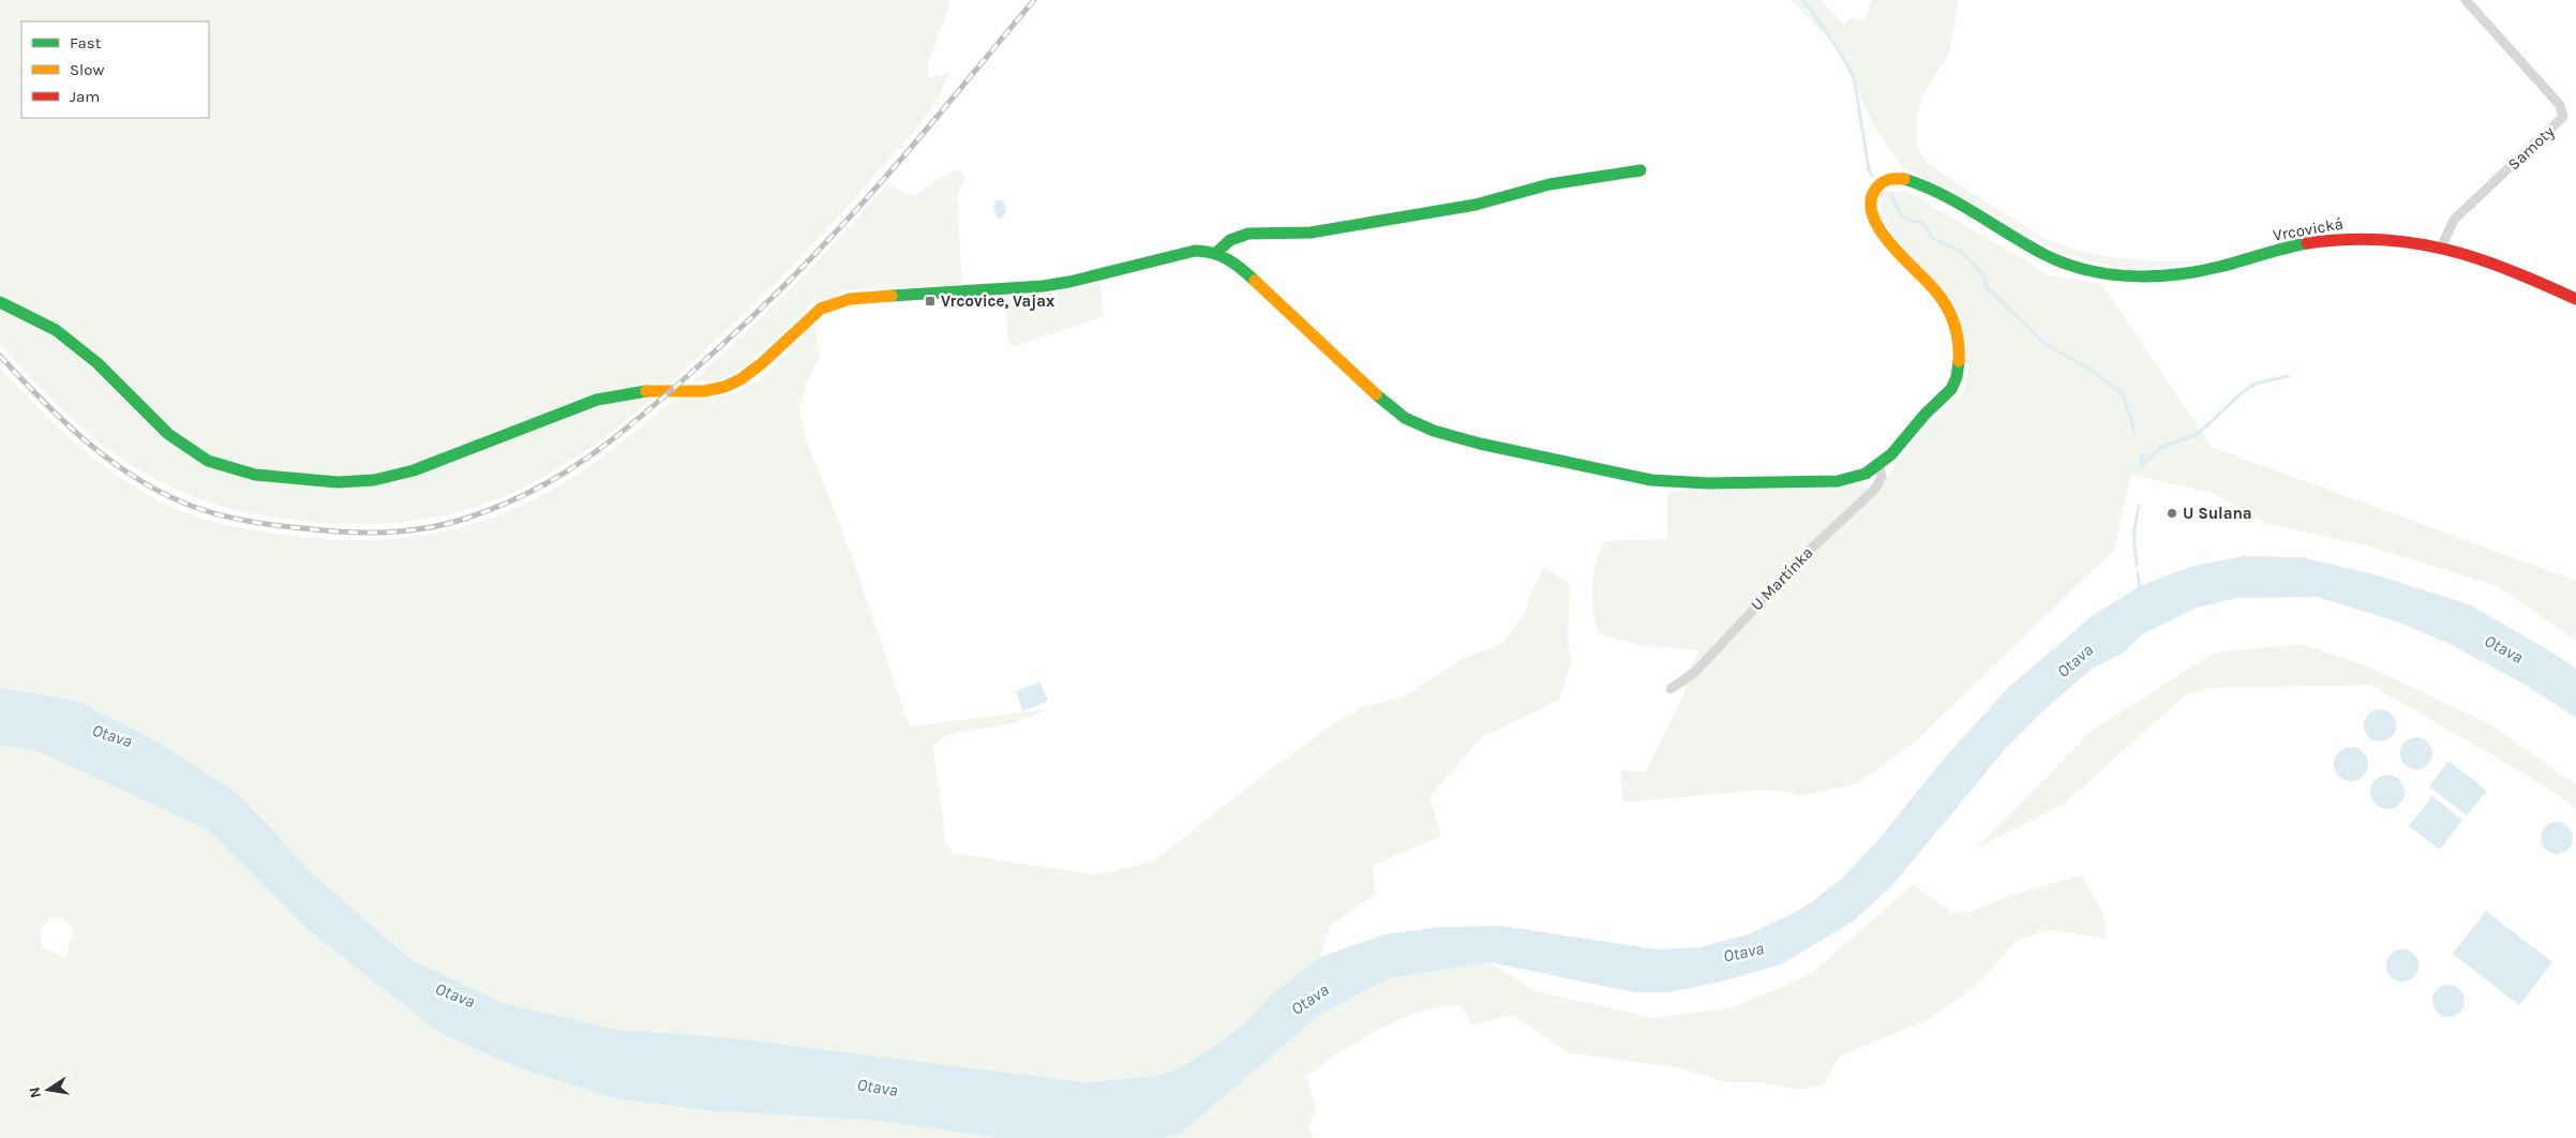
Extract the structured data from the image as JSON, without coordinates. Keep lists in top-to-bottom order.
{
  "streets": {
    "street": ["Samoty", "Vrcovická", "U Martínka"]
  },
  "crossings": [
    ["Samoty", "Vrcovická"],
    ["Vrcovická", "U Martínka"]
  ],
  "water": ["Otava"],
  "places": {
    "transit": ["Vrcovice, Vajax"],
    "other": ["U Sulana"]
  },
  "legend": ["Fast", "Slow", "Jam"],
  "north": "left"
}
